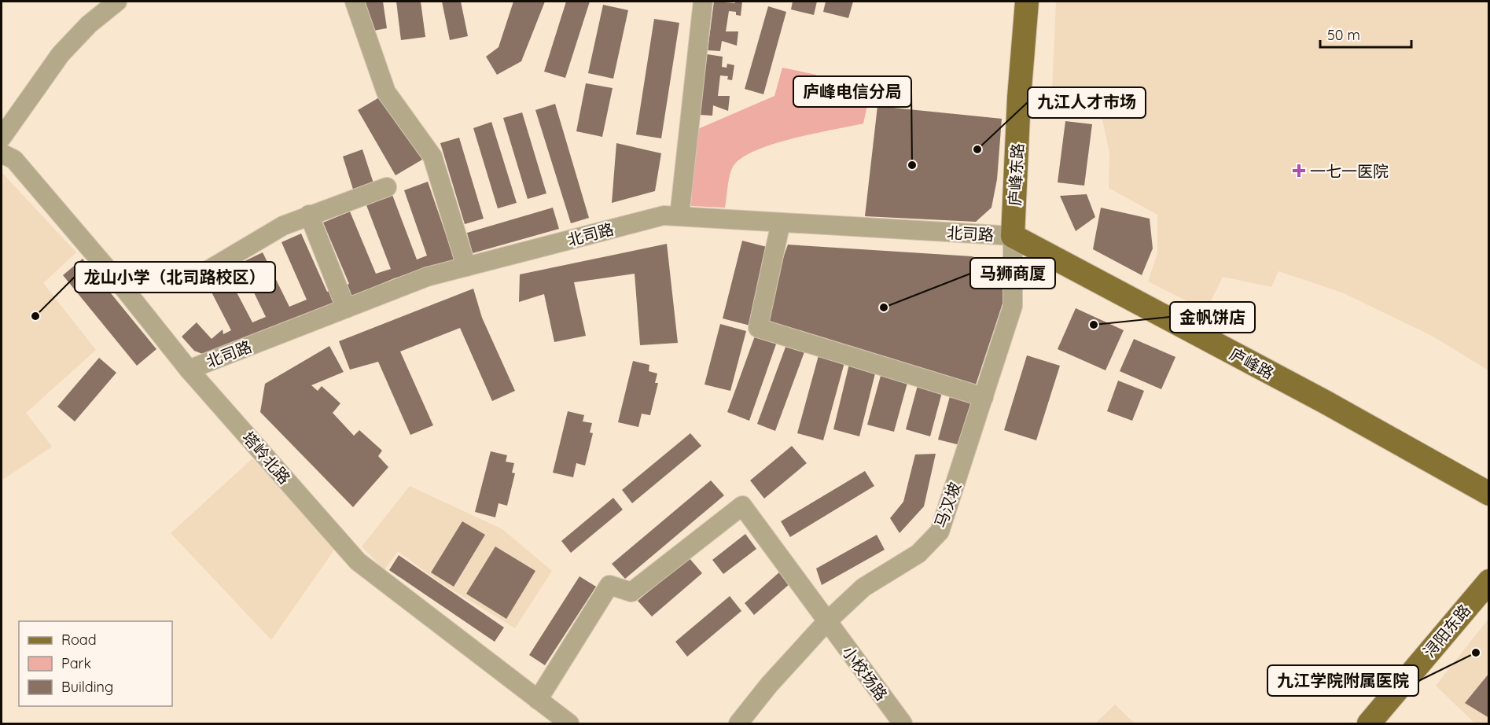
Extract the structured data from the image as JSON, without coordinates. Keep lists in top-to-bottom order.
{
  "streets": {
    "main road": ["庐峰东路", "庐峰路", "浔阳东路"],
    "street": [
      "北司路",
      "塔岭北路",
      "马汉坡",
      "小校场路"
    ]
  },
  "crossings": [
    ["庐峰东路", "北司路"],
    ["庐峰东路", "庐峰路"],
    ["庐峰东路", "马汉坡"],
    ["北司路", "庐峰路"],
    ["北司路", "塔岭北路"],
    ["北司路", "马汉坡"],
    ["庐峰路", "马汉坡"],
    ["塔岭北路", "小校场路"],
    ["马汉坡", "小校场路"]
  ],
  "places": {
    "other": [
      "九江人才市场",
      "庐峰电信分局",
      "马狮商厦",
      "龙山小学（北司路校区）",
      "金帆饼店",
      "九江学院附属医院"
    ],
    "health": ["一七一医院"]
  },
  "legend": ["Road", "Park", "Building"],
  "scale_bar": "50 m"
}
